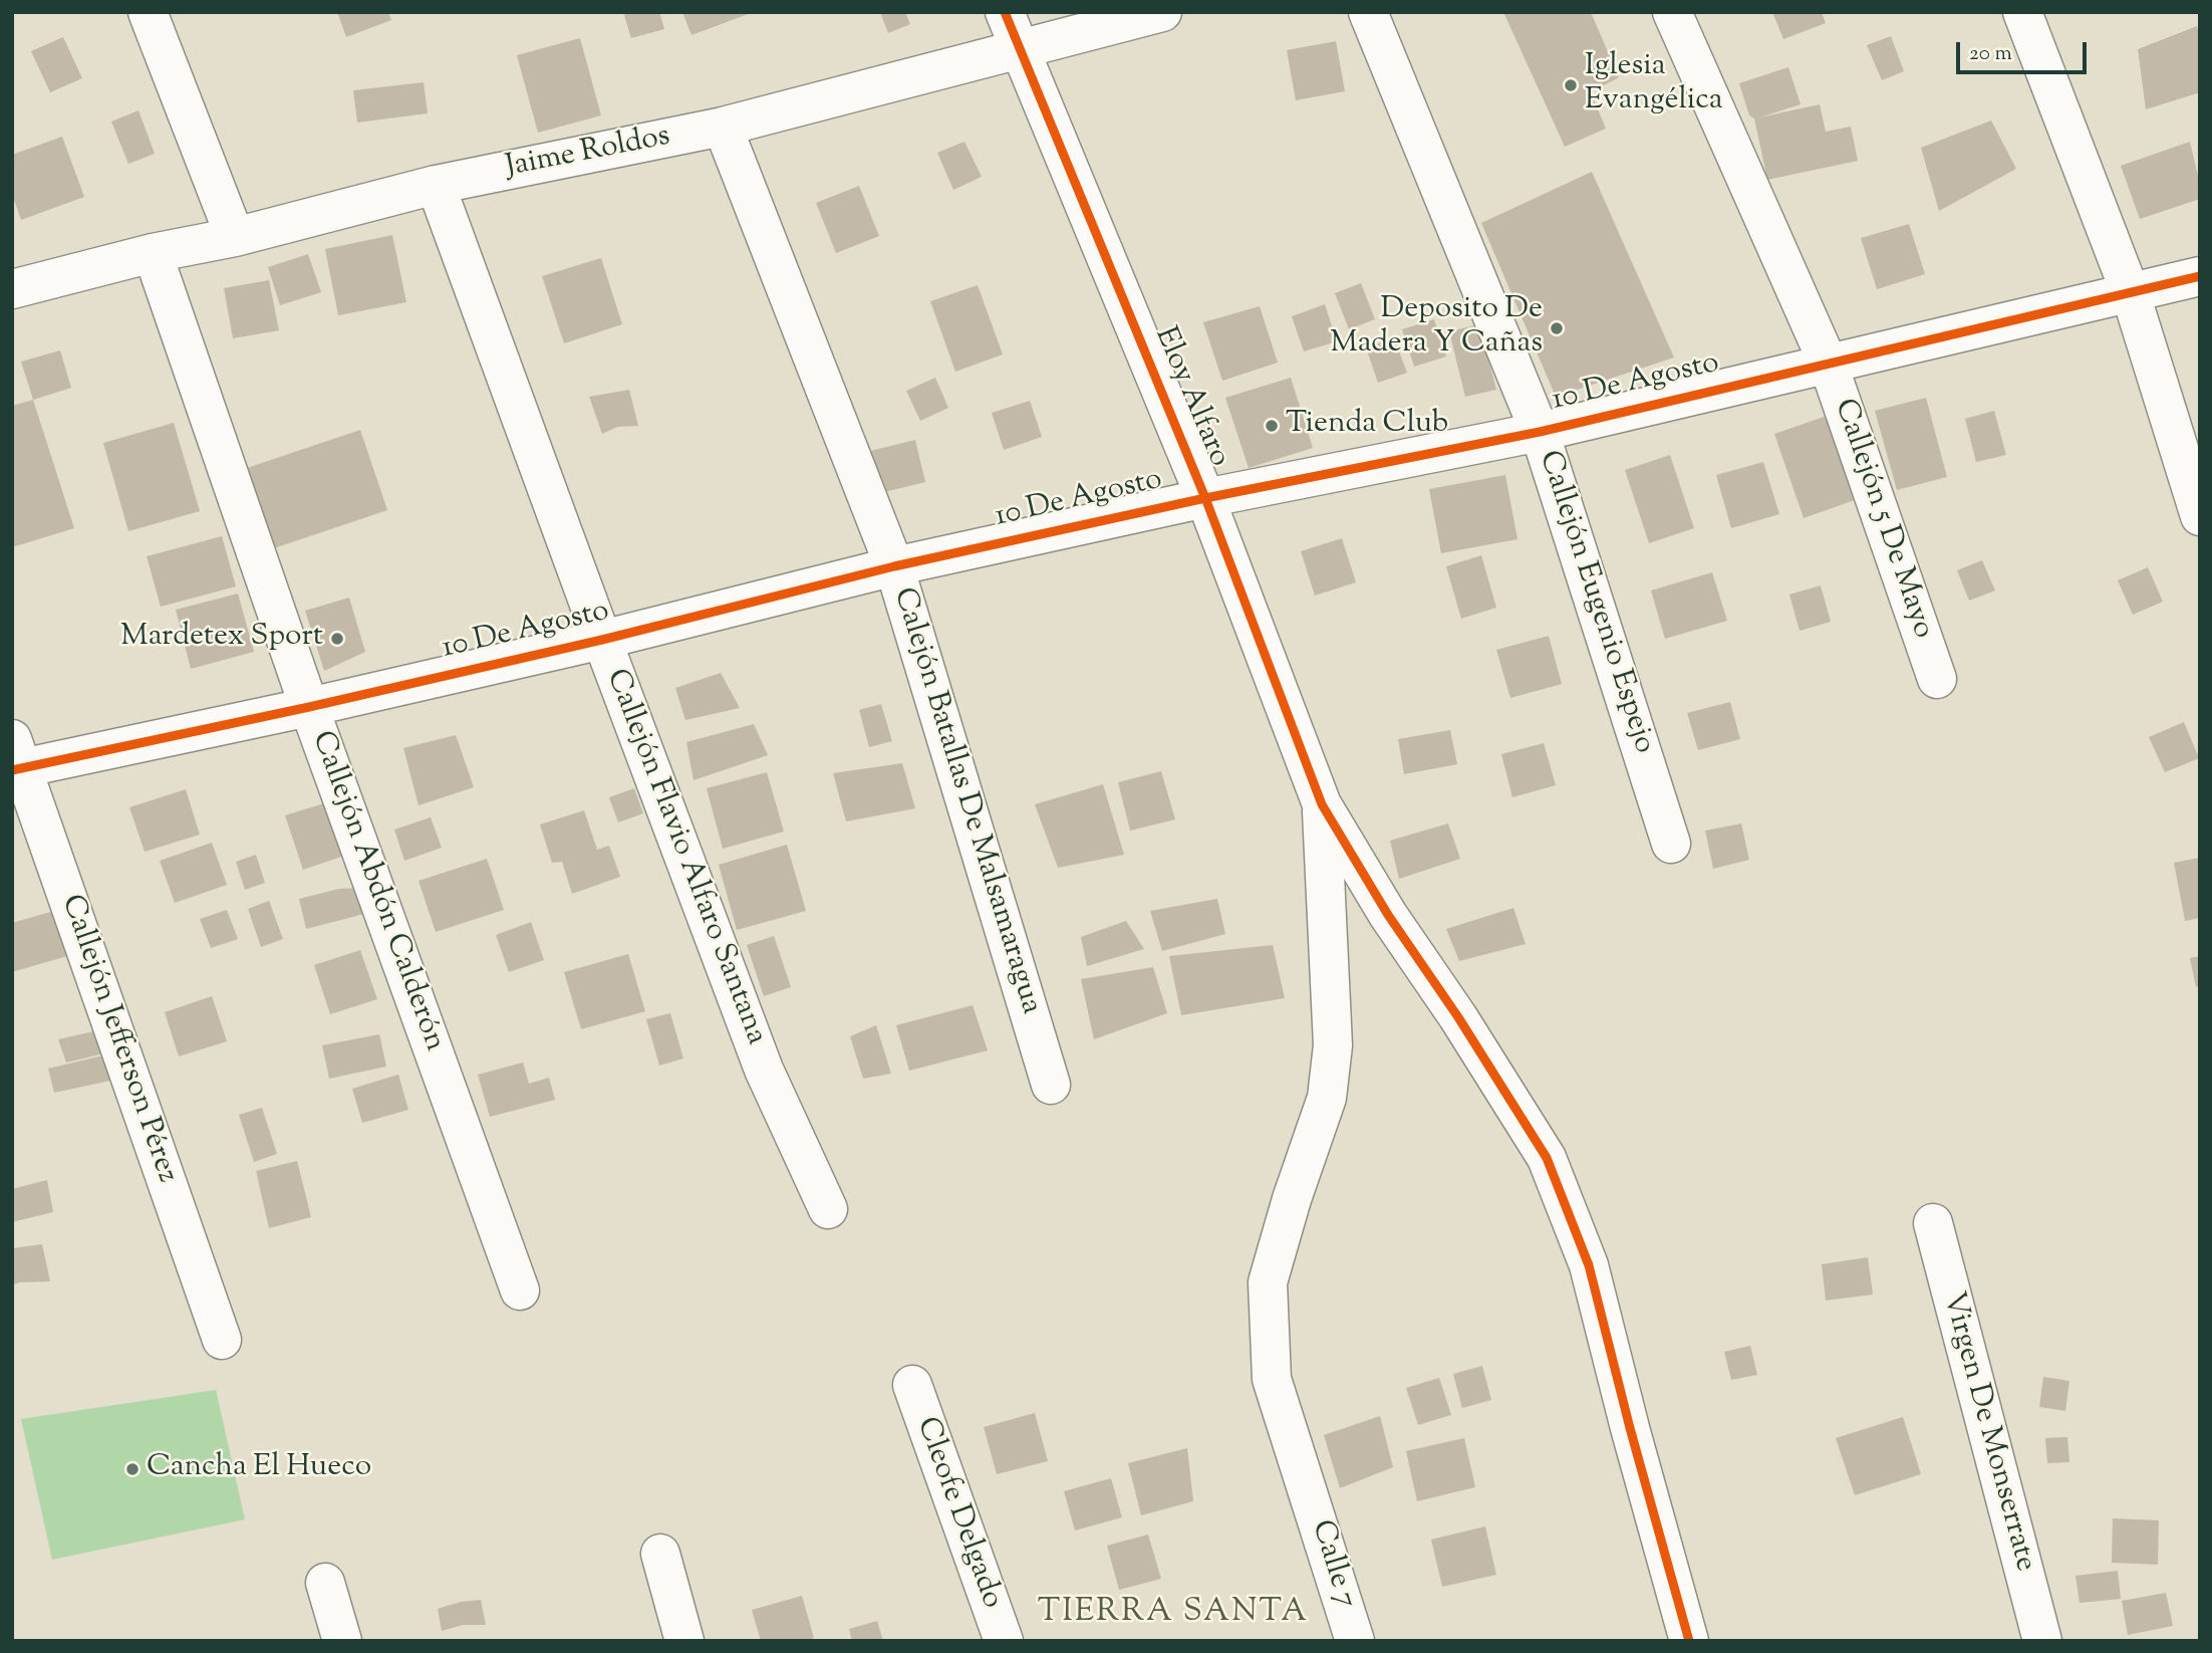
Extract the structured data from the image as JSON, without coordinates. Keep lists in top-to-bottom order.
{
  "streets": {
    "street": [
      "Jaime Roldos",
      "10 De Agosto",
      "Eloy Alfaro",
      "Callejón 5 De Mayo",
      "Callejón Eugenio Espejo",
      "Calejón Batallas De Malsamaragua",
      "Callejón Flavio Alfaro Santana",
      "Callejón Abdón Calderón",
      "Callejón Jefferson Pérez",
      "Virgen De Monserrate",
      "Cleofe Delgado",
      "Calle 7"
    ]
  },
  "crossings": [
    ["Jaime Roldos", "Eloy Alfaro"],
    ["Jaime Roldos", "Calejón Batallas De Malsamaragua"],
    ["Jaime Roldos", "Callejón Flavio Alfaro Santana"],
    ["Jaime Roldos", "Callejón Abdón Calderón"],
    ["10 De Agosto", "Eloy Alfaro"],
    ["10 De Agosto", "Callejón 5 De Mayo"],
    ["10 De Agosto", "Callejón Eugenio Espejo"],
    ["10 De Agosto", "Calejón Batallas De Malsamaragua"],
    ["10 De Agosto", "Callejón Flavio Alfaro Santana"],
    ["10 De Agosto", "Callejón Abdón Calderón"],
    ["10 De Agosto", "Callejón Jefferson Pérez"],
    ["Eloy Alfaro", "Calle 7"]
  ],
  "districts": ["TIERRA SANTA"],
  "places": [
    "Iglesia Evangélica",
    "Deposito De Madera Y Cañas",
    "Tienda Club",
    "Mardetex Sport",
    "Cancha El Hueco"
  ],
  "scale_bar": "20 m"
}
